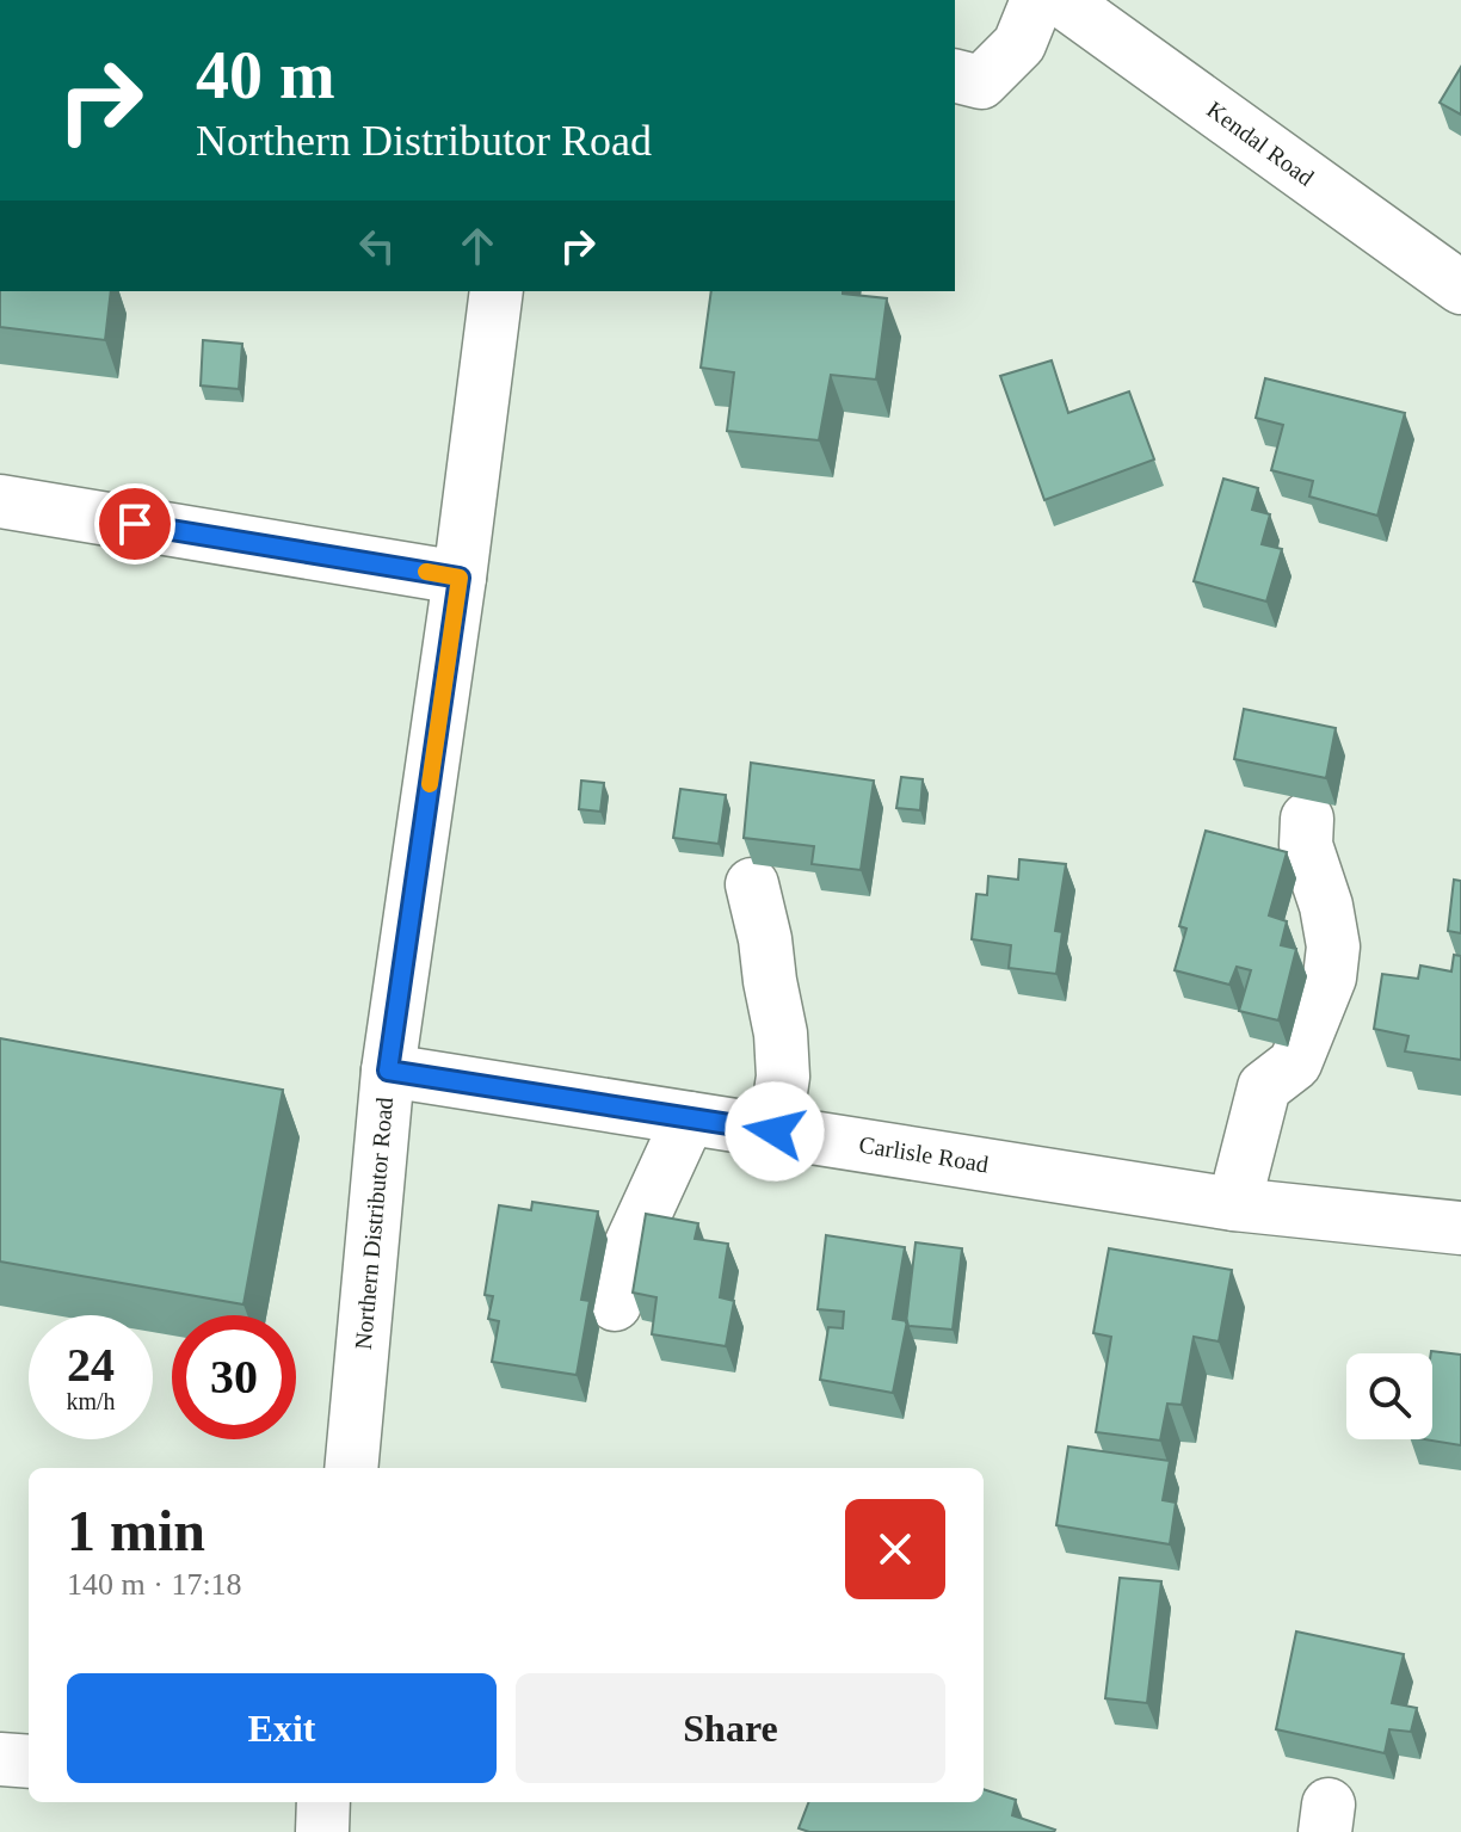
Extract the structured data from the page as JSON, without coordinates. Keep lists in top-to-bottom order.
{
  "streets": {
    "street": ["Kendal Road", "Carlisle Road", "Northern Distributor Road"]
  },
  "crossings": [
    ["Carlisle Road", "Northern Distributor Road"]
  ],
  "page": {
    "turn": ["40 m", "Northern Distributor Road"],
    "speed": "24 km/h",
    "limit": "30",
    "heading": ["1 min", "140 m · 17:18"],
    "buttons": ["Exit", "Share"]
  }
}
